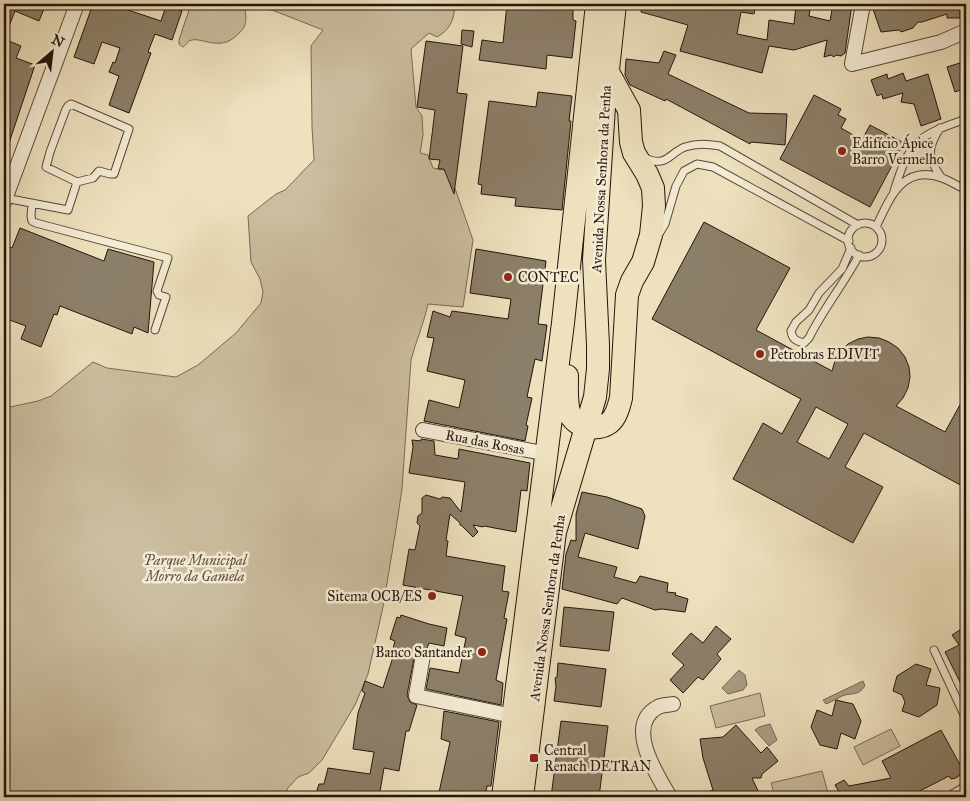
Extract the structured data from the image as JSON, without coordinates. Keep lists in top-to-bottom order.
{
  "streets": {
    "main road": ["Avenida Nossa Senhora da Penha"],
    "street": ["Rua das Rosas"]
  },
  "crossings": [
    ["Avenida Nossa Senhora da Penha", "Rua das Rosas"]
  ],
  "parks": ["Parque Municipal Morro da Gamela"],
  "places": {
    "other": [
      "Edifício Ápice Barro Vermelho",
      "CONTEC",
      "Petrobras EDIVIT",
      "Sitema OCB/ES",
      "Banco Santander"
    ],
    "transit": ["Central Renach DETRAN"]
  },
  "north": "top right"
}
